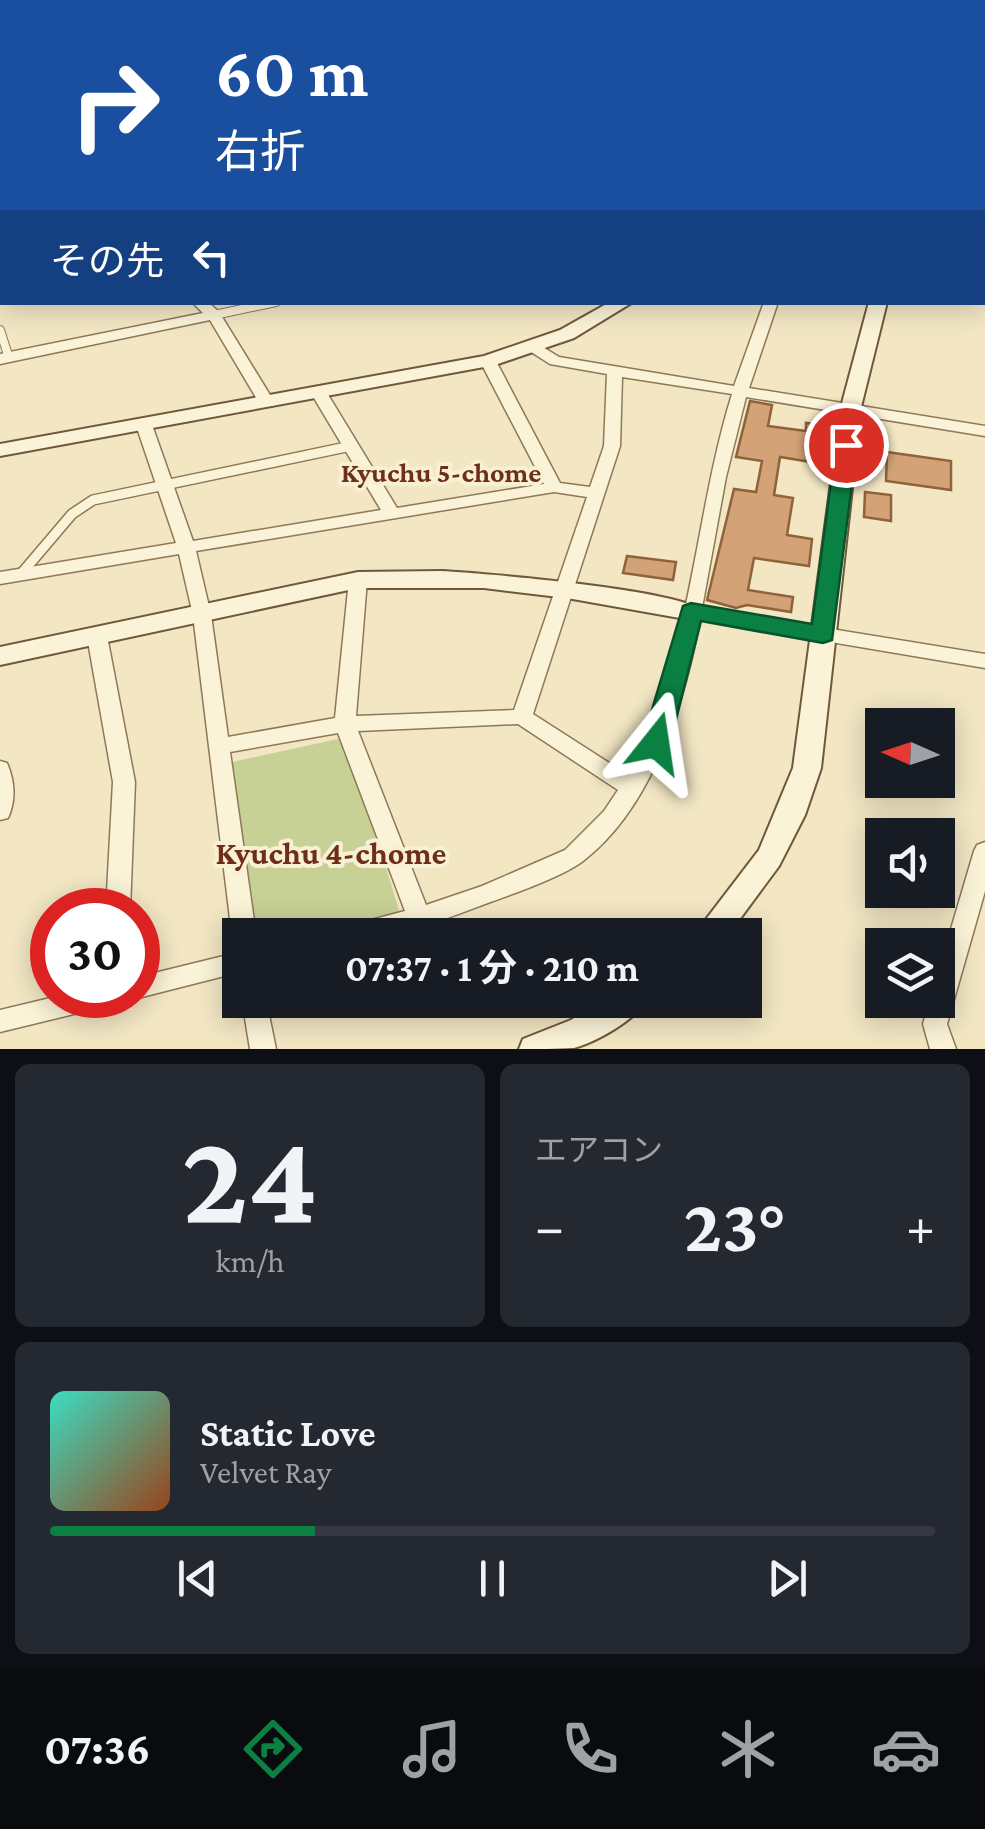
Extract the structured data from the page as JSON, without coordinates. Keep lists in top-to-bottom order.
{
  "districts": ["Kyuchu 5-chome", "Kyuchu 4-chome"],
  "north": "left",
  "page": {
    "turn": ["60 m", "右折"],
    "then": "その先",
    "limit": "30",
    "trip": "07:37 · 1 分 · 210 m",
    "tile": [
      ["24", "km/h"],
      "エアコン"
    ],
    "heat": ["−", "23°", "+"],
    "song": ["Static Love", "Velvet Ray"],
    "tabs": "07:36"
  }
}
